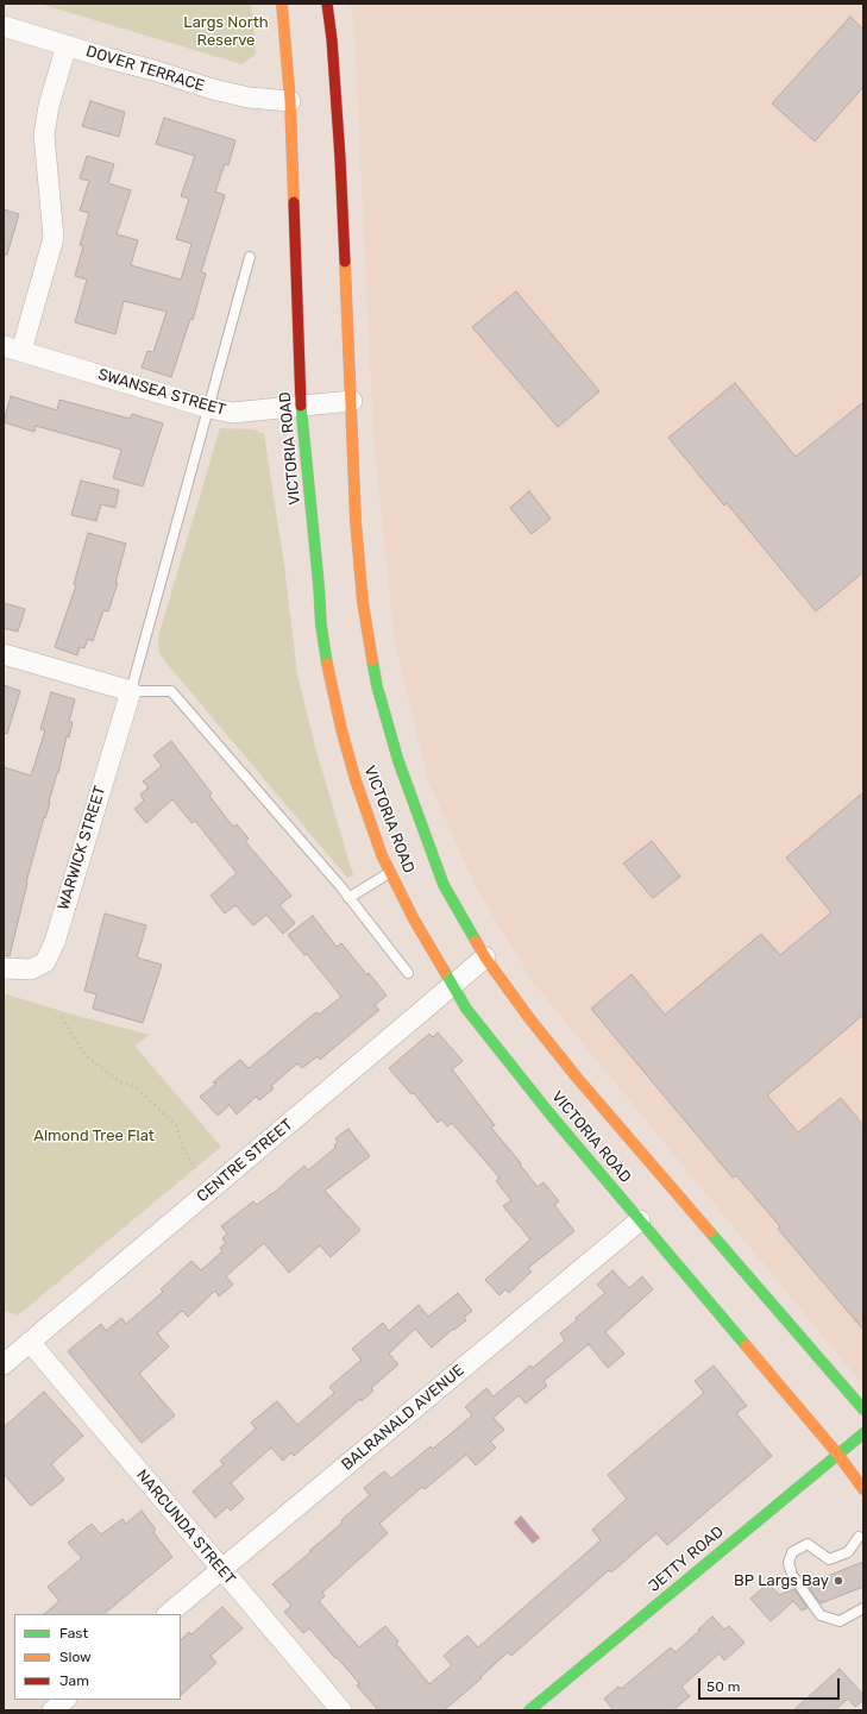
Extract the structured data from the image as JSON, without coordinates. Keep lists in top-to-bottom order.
{
  "streets": {
    "main road": ["VICTORIA ROAD", "JETTY ROAD"],
    "street": [
      "DOVER TERRACE",
      "SWANSEA STREET",
      "WARWICK STREET",
      "CENTRE STREET",
      "BALRANALD AVENUE",
      "NARCUNDA STREET"
    ]
  },
  "crossings": [
    ["DOVER TERRACE", "VICTORIA ROAD"],
    ["SWANSEA STREET", "VICTORIA ROAD"],
    ["VICTORIA ROAD", "CENTRE STREET"],
    ["VICTORIA ROAD", "BALRANALD AVENUE"],
    ["VICTORIA ROAD", "JETTY ROAD"],
    ["CENTRE STREET", "NARCUNDA STREET"],
    ["BALRANALD AVENUE", "NARCUNDA STREET"]
  ],
  "parks": ["Largs North Reserve", "Almond Tree Flat"],
  "places": ["BP Largs Bay"],
  "legend": ["Fast", "Slow", "Jam"],
  "scale_bar": "50 m"
}
